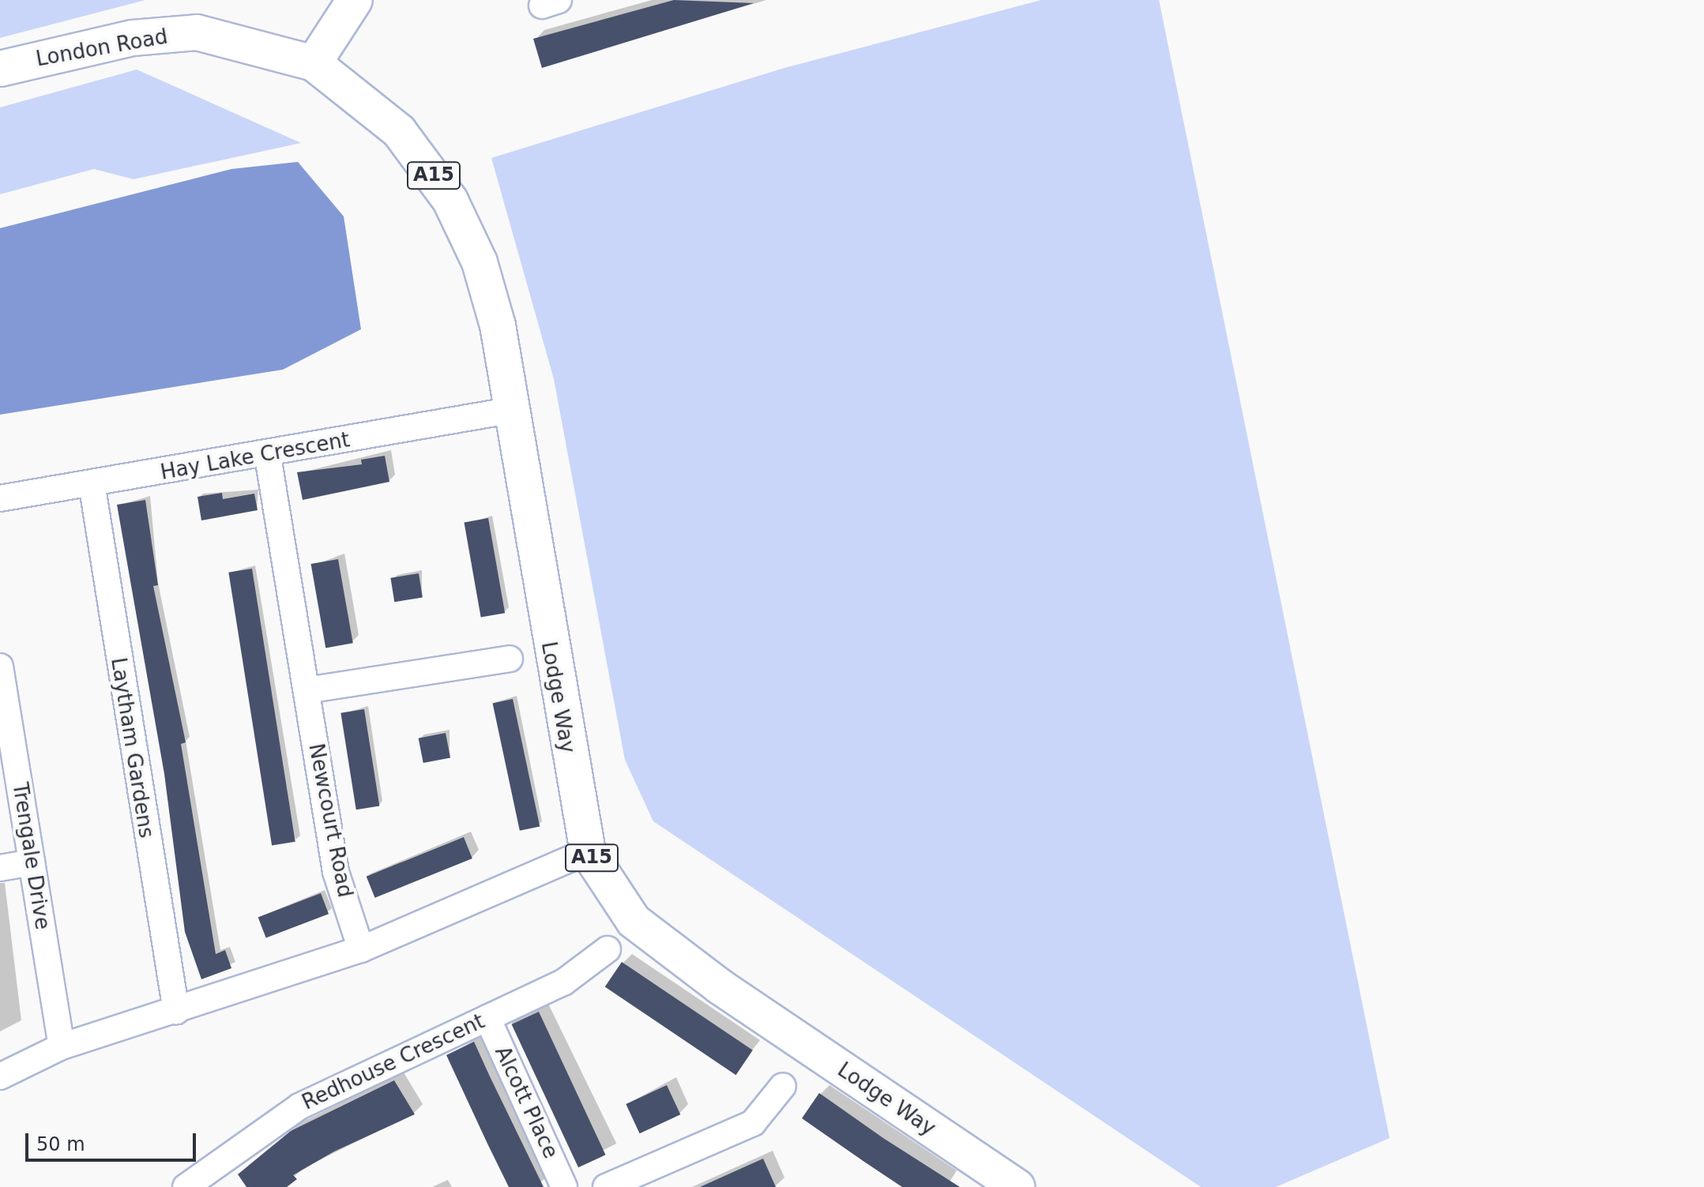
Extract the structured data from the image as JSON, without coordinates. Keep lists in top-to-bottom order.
{
  "streets": {
    "main road": ["London Road", "A15", "Lodge Way"],
    "street": [
      "Hay Lake Crescent",
      "Laytham Gardens",
      "Newcourt Road",
      "Trengale Drive",
      "Redhouse Crescent",
      "Alcott Place"
    ]
  },
  "crossings": [
    ["London Road", "Lodge Way"],
    ["Hay Lake Crescent", "Lodge Way"],
    ["Hay Lake Crescent", "Laytham Gardens"],
    ["Hay Lake Crescent", "Newcourt Road"],
    ["Redhouse Crescent", "Alcott Place"]
  ],
  "scale_bar": "50 m"
}
